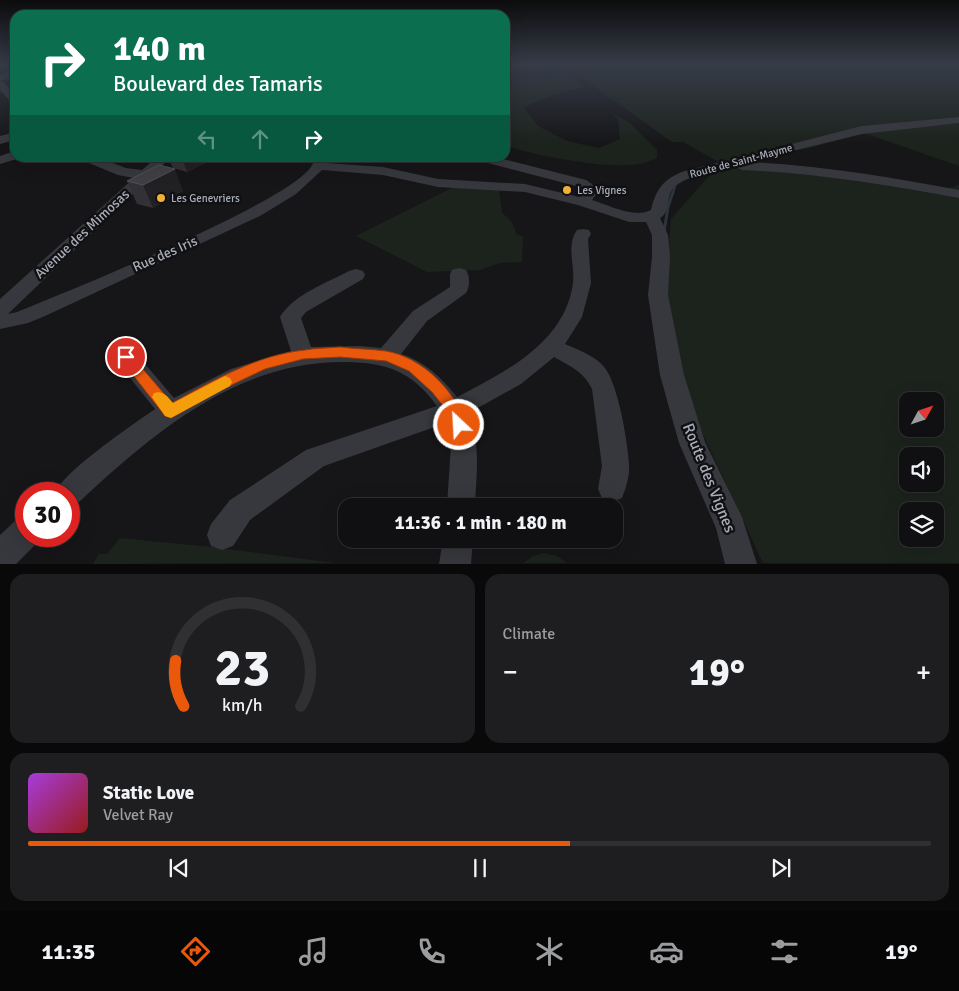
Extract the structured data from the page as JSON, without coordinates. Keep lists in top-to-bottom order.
{
  "streets": {
    "street": [
      "Route de Saint-Mayme",
      "Avenue des Mimosas",
      "Rue des Iris",
      "Route des Vignes"
    ]
  },
  "crossings": [
    ["Route de Saint-Mayme", "Route des Vignes"]
  ],
  "places": ["Les Vignes", "Les Genevriers"],
  "north": "top right",
  "page": {
    "turn": ["140 m", "Boulevard des Tamaris"],
    "limit": "30",
    "trip": "11:36 · 1 min · 180 m",
    "tile": "Climate",
    "heat": ["−", "19°", "+"],
    "song": ["Static Love", "Velvet Ray"],
    "tabs": ["11:35", "19°"],
    "gauge": ["23", "km/h"]
  }
}
